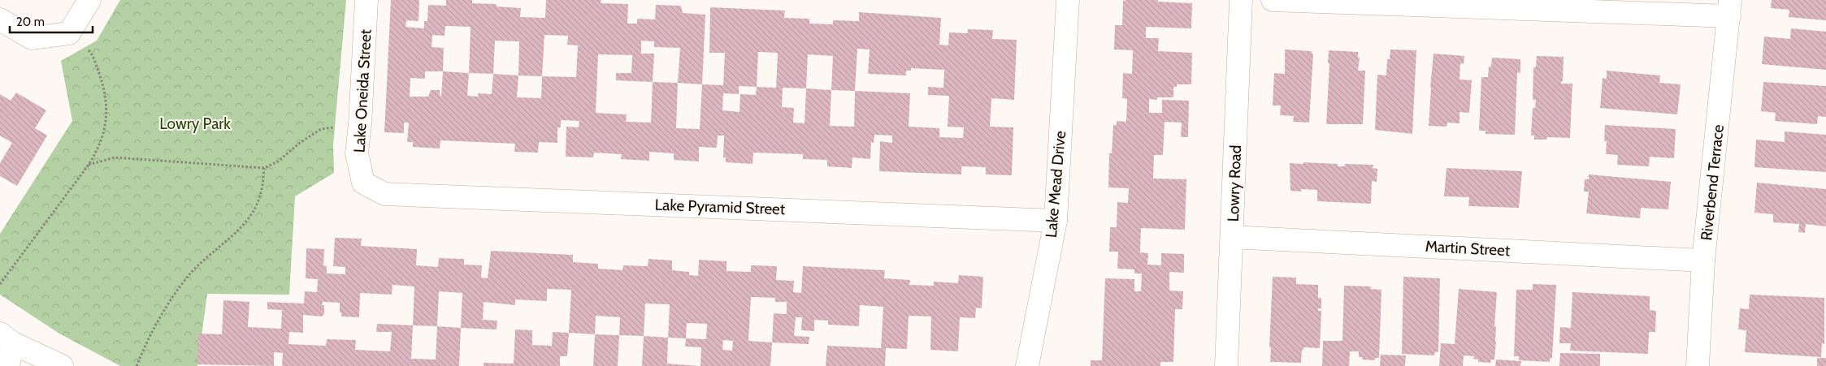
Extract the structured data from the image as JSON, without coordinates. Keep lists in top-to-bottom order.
{
  "streets": {
    "street": [
      "Lake Oneida Street",
      "Riverbend Terrace",
      "Lowry Road",
      "Lake Mead Drive",
      "Lake Pyramid Street",
      "Martin Street"
    ]
  },
  "crossings": [
    ["Lake Oneida Street", "Lake Pyramid Street"],
    ["Riverbend Terrace", "Martin Street"],
    ["Lowry Road", "Martin Street"],
    ["Lake Mead Drive", "Lake Pyramid Street"]
  ],
  "parks": ["Lowry Park"],
  "scale_bar": "20 m"
}
